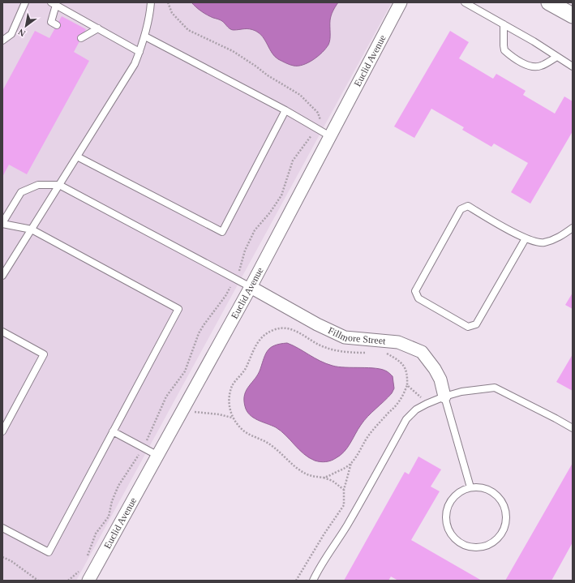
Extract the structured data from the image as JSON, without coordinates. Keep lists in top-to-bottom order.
{
  "streets": {
    "street": ["Euclid Avenue", "Fillmore Street"]
  },
  "crossings": [
    ["Euclid Avenue", "Fillmore Street"]
  ],
  "north": "bottom left"
}
